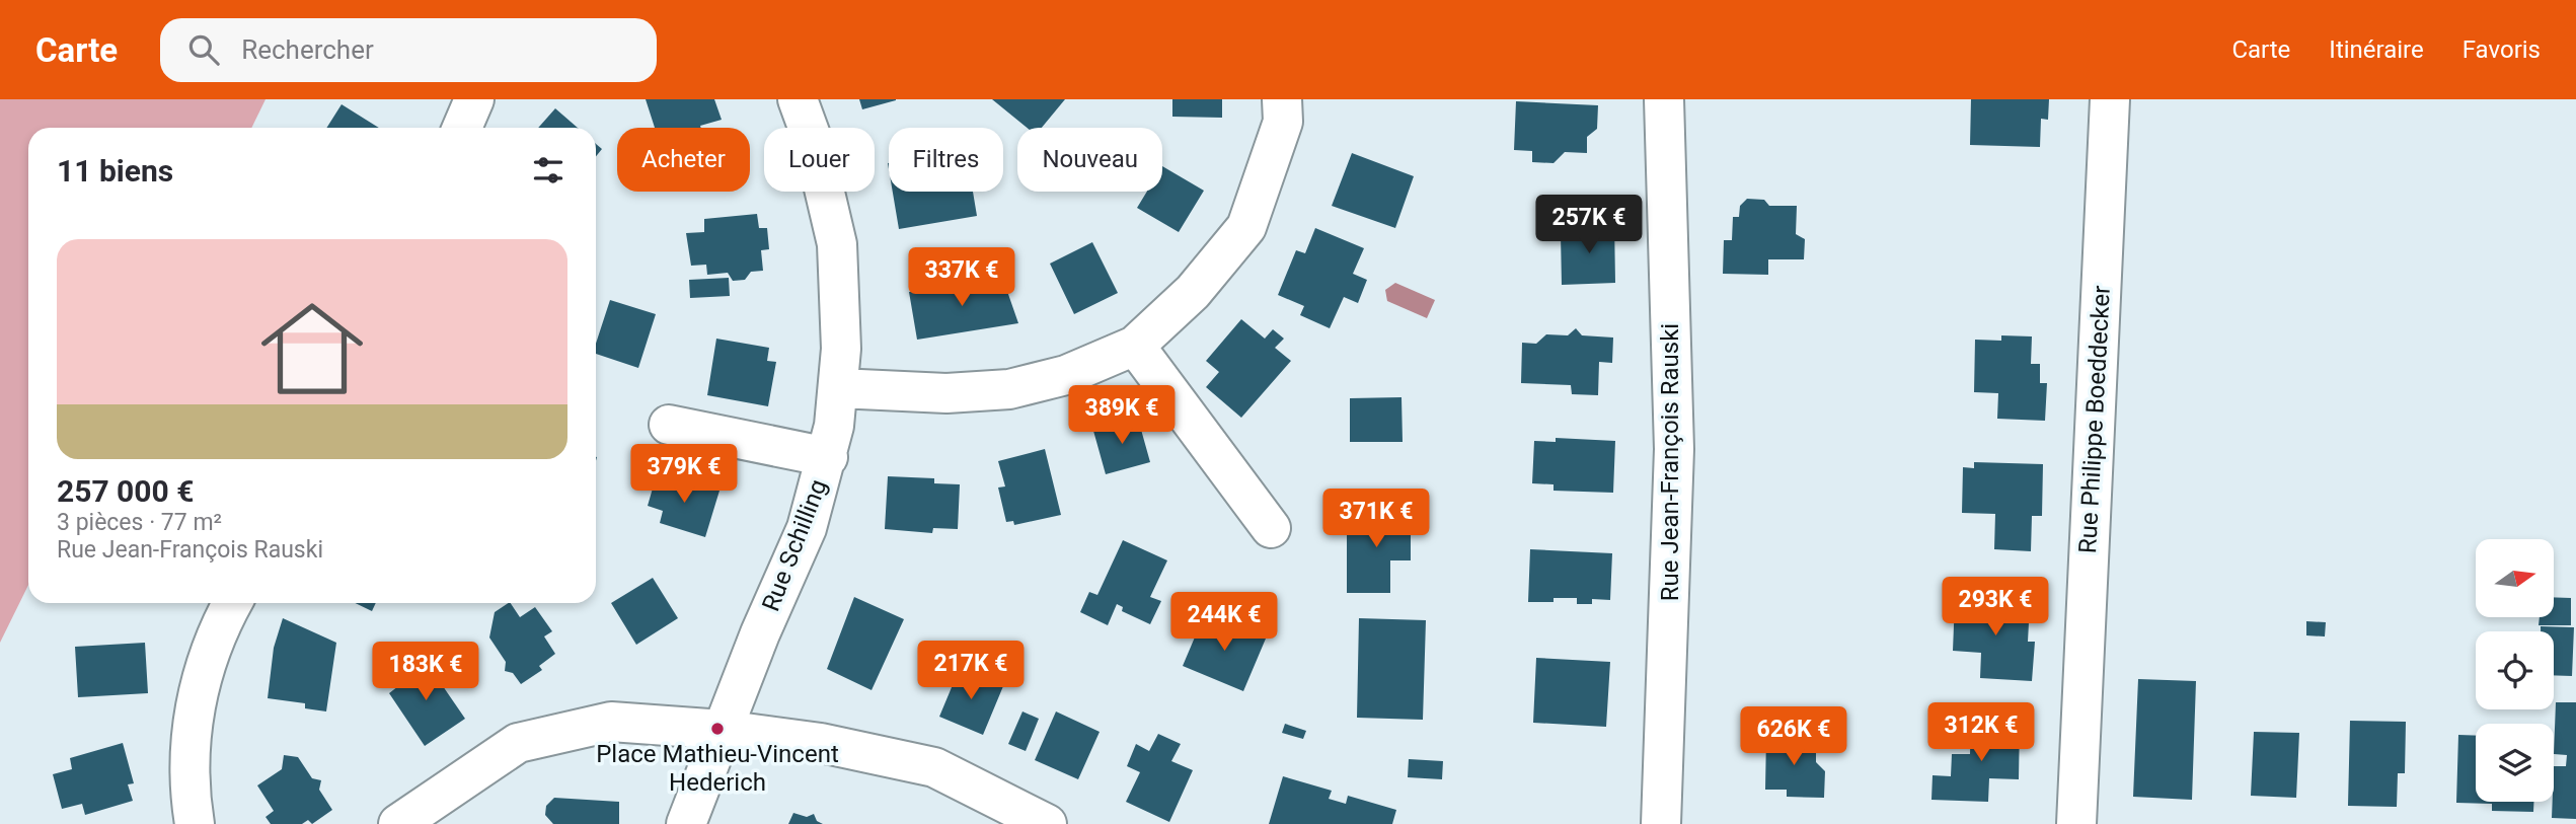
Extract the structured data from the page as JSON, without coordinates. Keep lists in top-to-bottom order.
{
  "streets": {
    "street": ["Rue Philippe Boeddecker", "Rue Jean-François Rauski", "Rue Schilling"]
  },
  "places": ["Place Mathieu-Vincent Hederich"],
  "north": "right",
  "page": {
    "header": "Carte",
    "search": "Rechercher",
    "nav": ["Carte", "Itinéraire", "Favoris"],
    "chip": [
      "Acheter",
      "Louer",
      "Filtres",
      "Nouveau"
    ],
    "heading": "11 biens",
    "price": [
      "257K €",
      "337K €",
      "389K €",
      "379K €",
      "371K €",
      "293K €",
      "244K €",
      "217K €",
      "183K €",
      "312K €",
      "626K €"
    ],
    "list": [
      {
        "name": "257 000 €",
        "note": "3 pièces · 77 m² · Rue Jean-François Rauski"
      }
    ]
  }
}
